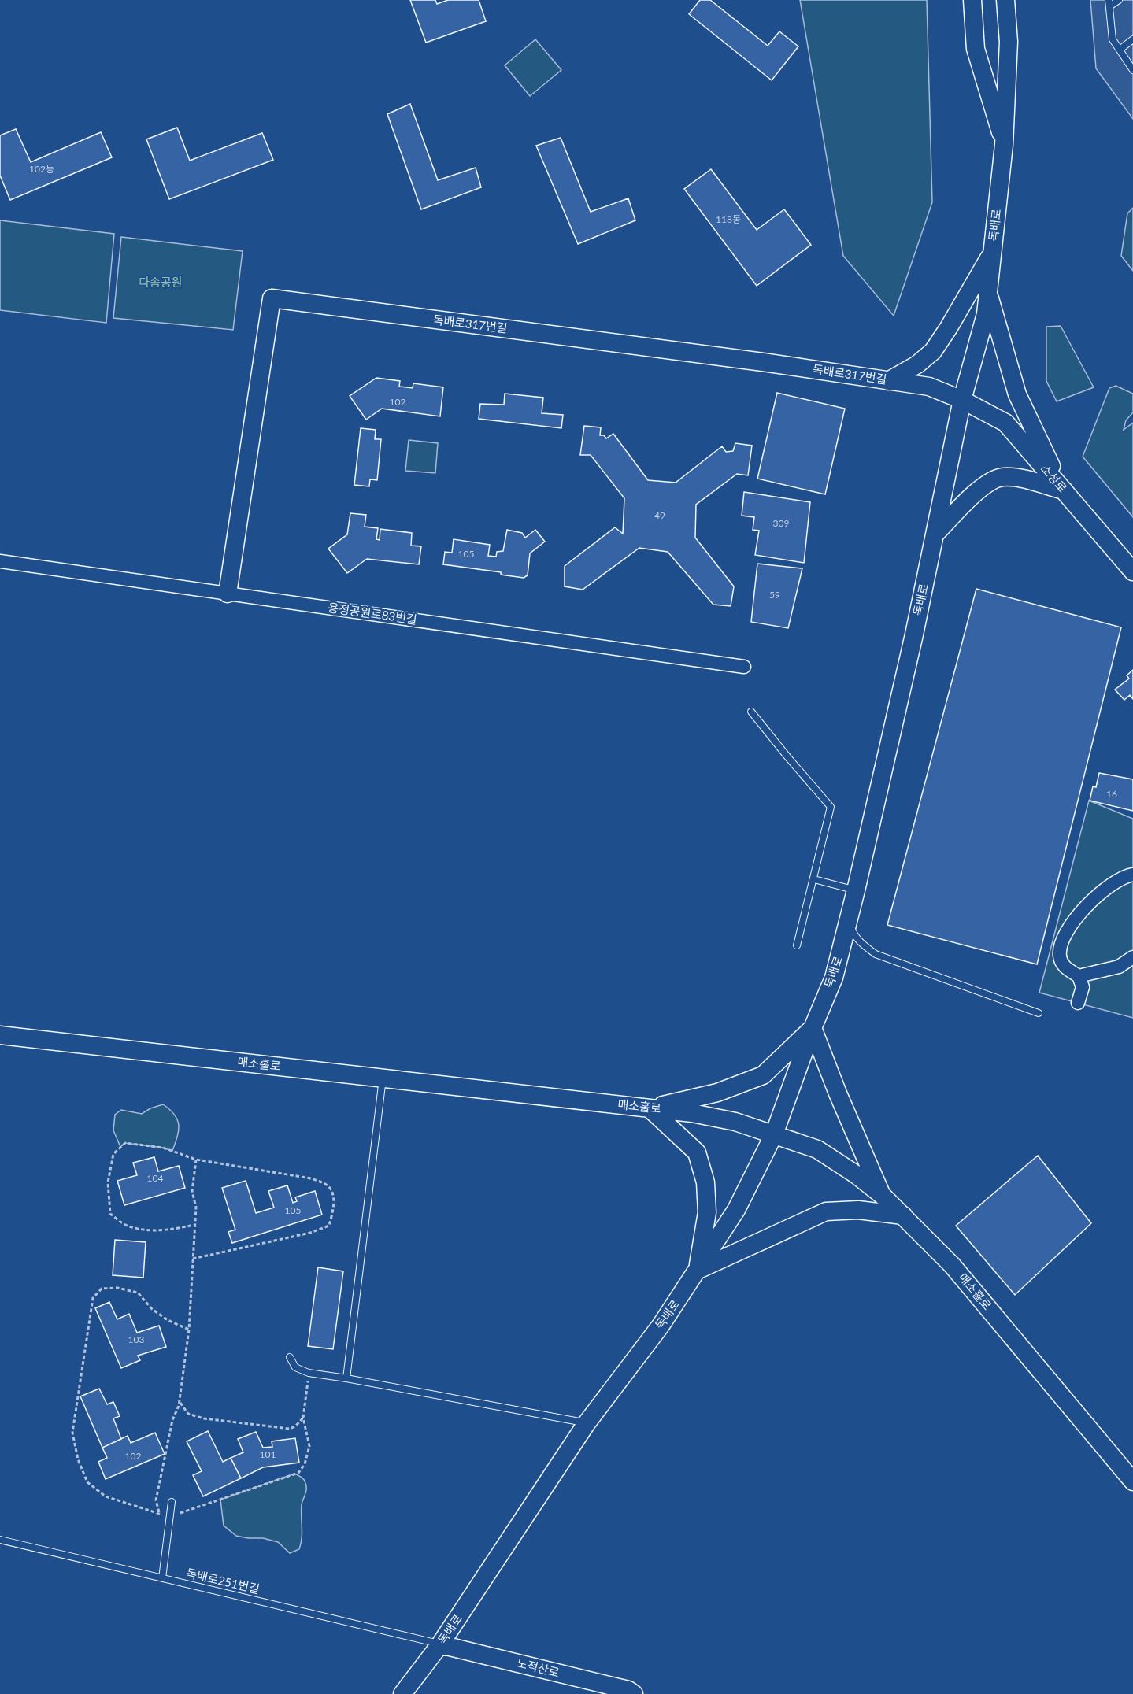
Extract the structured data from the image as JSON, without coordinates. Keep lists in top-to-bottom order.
{
  "streets": {
    "main road": [
      "독배로",
      "독배로317번길",
      "소성로",
      "매소홀로",
      "노적산로"
    ],
    "street": ["용정공원로83번길"],
    "lane": ["독배로251번길"]
  },
  "crossings": [
    ["독배로", "독배로317번길"],
    ["독배로", "소성로"],
    ["독배로", "매소홀로"],
    ["독배로", "독배로251번길"],
    ["독배로", "노적산로"],
    ["독배로317번길", "소성로"],
    ["독배로317번길", "용정공원로83번길"],
    ["독배로251번길", "노적산로"]
  ],
  "parks": ["다솜공원"],
  "house_numbers": [
    "102동",
    "118동",
    "102",
    "49",
    "309",
    "105",
    "59",
    "16",
    "104",
    "105",
    "103",
    "101",
    "102"
  ]
}
